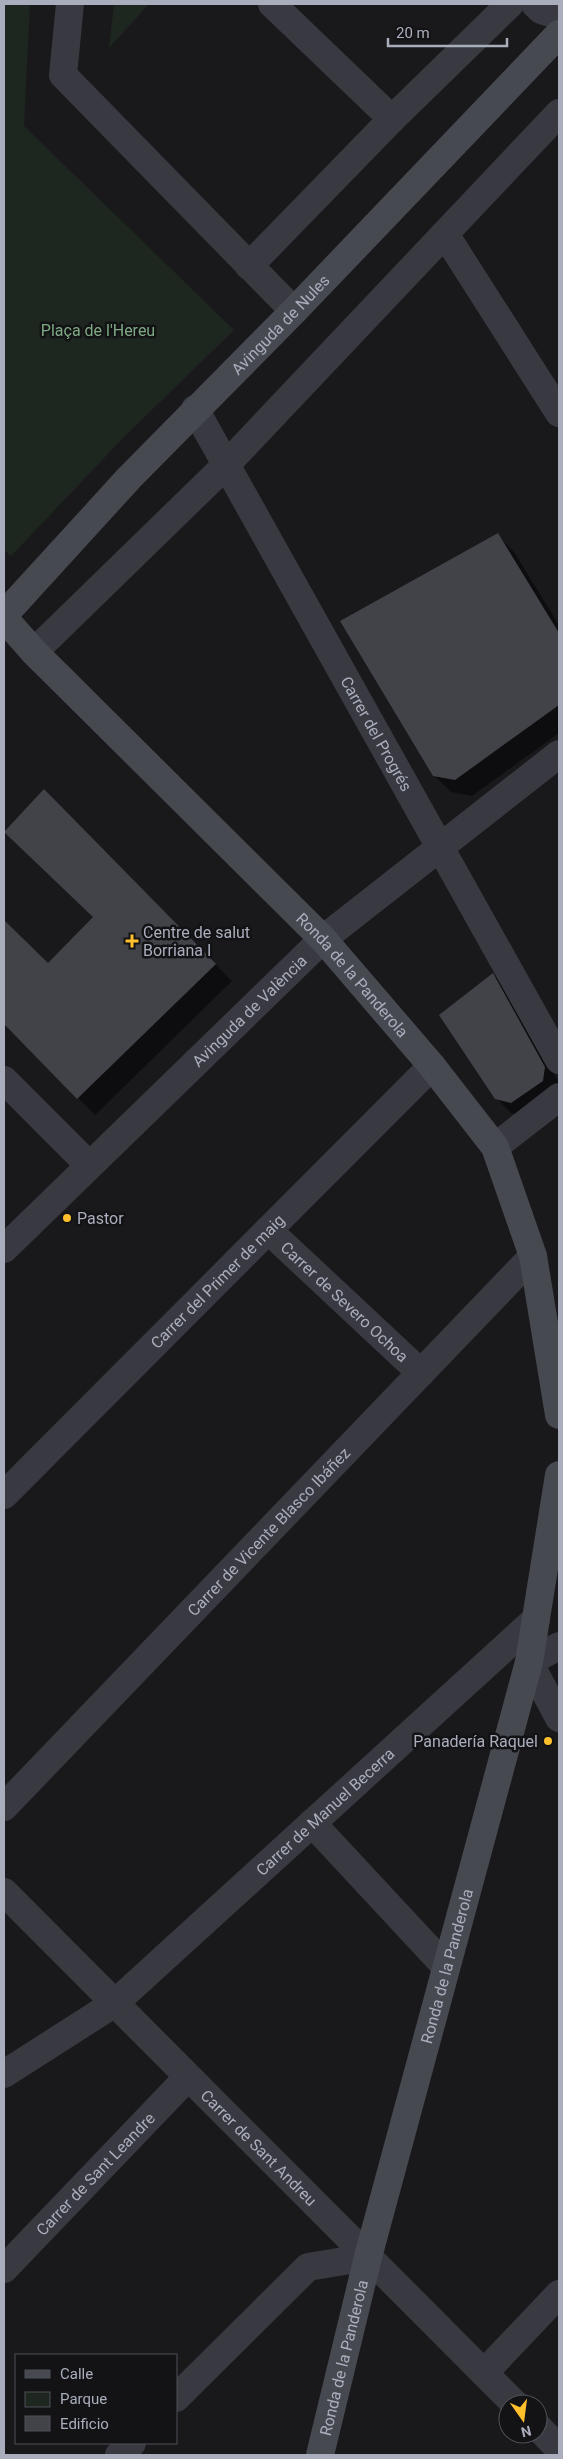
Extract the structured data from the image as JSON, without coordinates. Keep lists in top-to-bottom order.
{
  "streets": {
    "street": [
      "Avinguda de Nules",
      "Carrer del Progrés",
      "Ronda de la Panderola",
      "Avinguda de València",
      "Carrer del Primer de maig",
      "Carrer de Severo Ochoa",
      "Carrer de Vicente Blasco Ibáñez",
      "Carrer de Manuel Becerra",
      "Carrer de Sant Andreu",
      "Carrer de Sant Leandre"
    ]
  },
  "crossings": [
    ["Avinguda de Nules", "Carrer del Progrés"],
    ["Avinguda de Nules", "Ronda de la Panderola"],
    ["Carrer del Progrés", "Avinguda de València"],
    ["Ronda de la Panderola", "Avinguda de València"],
    ["Ronda de la Panderola", "Carrer del Primer de maig"],
    ["Ronda de la Panderola", "Carrer de Vicente Blasco Ibáñez"],
    ["Ronda de la Panderola", "Carrer de Manuel Becerra"],
    ["Ronda de la Panderola", "Carrer de Sant Andreu"],
    ["Carrer del Primer de maig", "Carrer de Severo Ochoa"],
    ["Carrer de Severo Ochoa", "Carrer de Vicente Blasco Ibáñez"],
    ["Carrer de Manuel Becerra", "Carrer de Sant Andreu"],
    ["Carrer de Sant Andreu", "Carrer de Sant Leandre"]
  ],
  "parks": ["Plaça de l'Hereu"],
  "places": {
    "health": ["Centre de salut Borriana I"],
    "other": ["Pastor", "Panadería Raquel"]
  },
  "legend": ["Calle", "Parque", "Edificio"],
  "scale_bar": "20 m",
  "north": "bottom"
}
